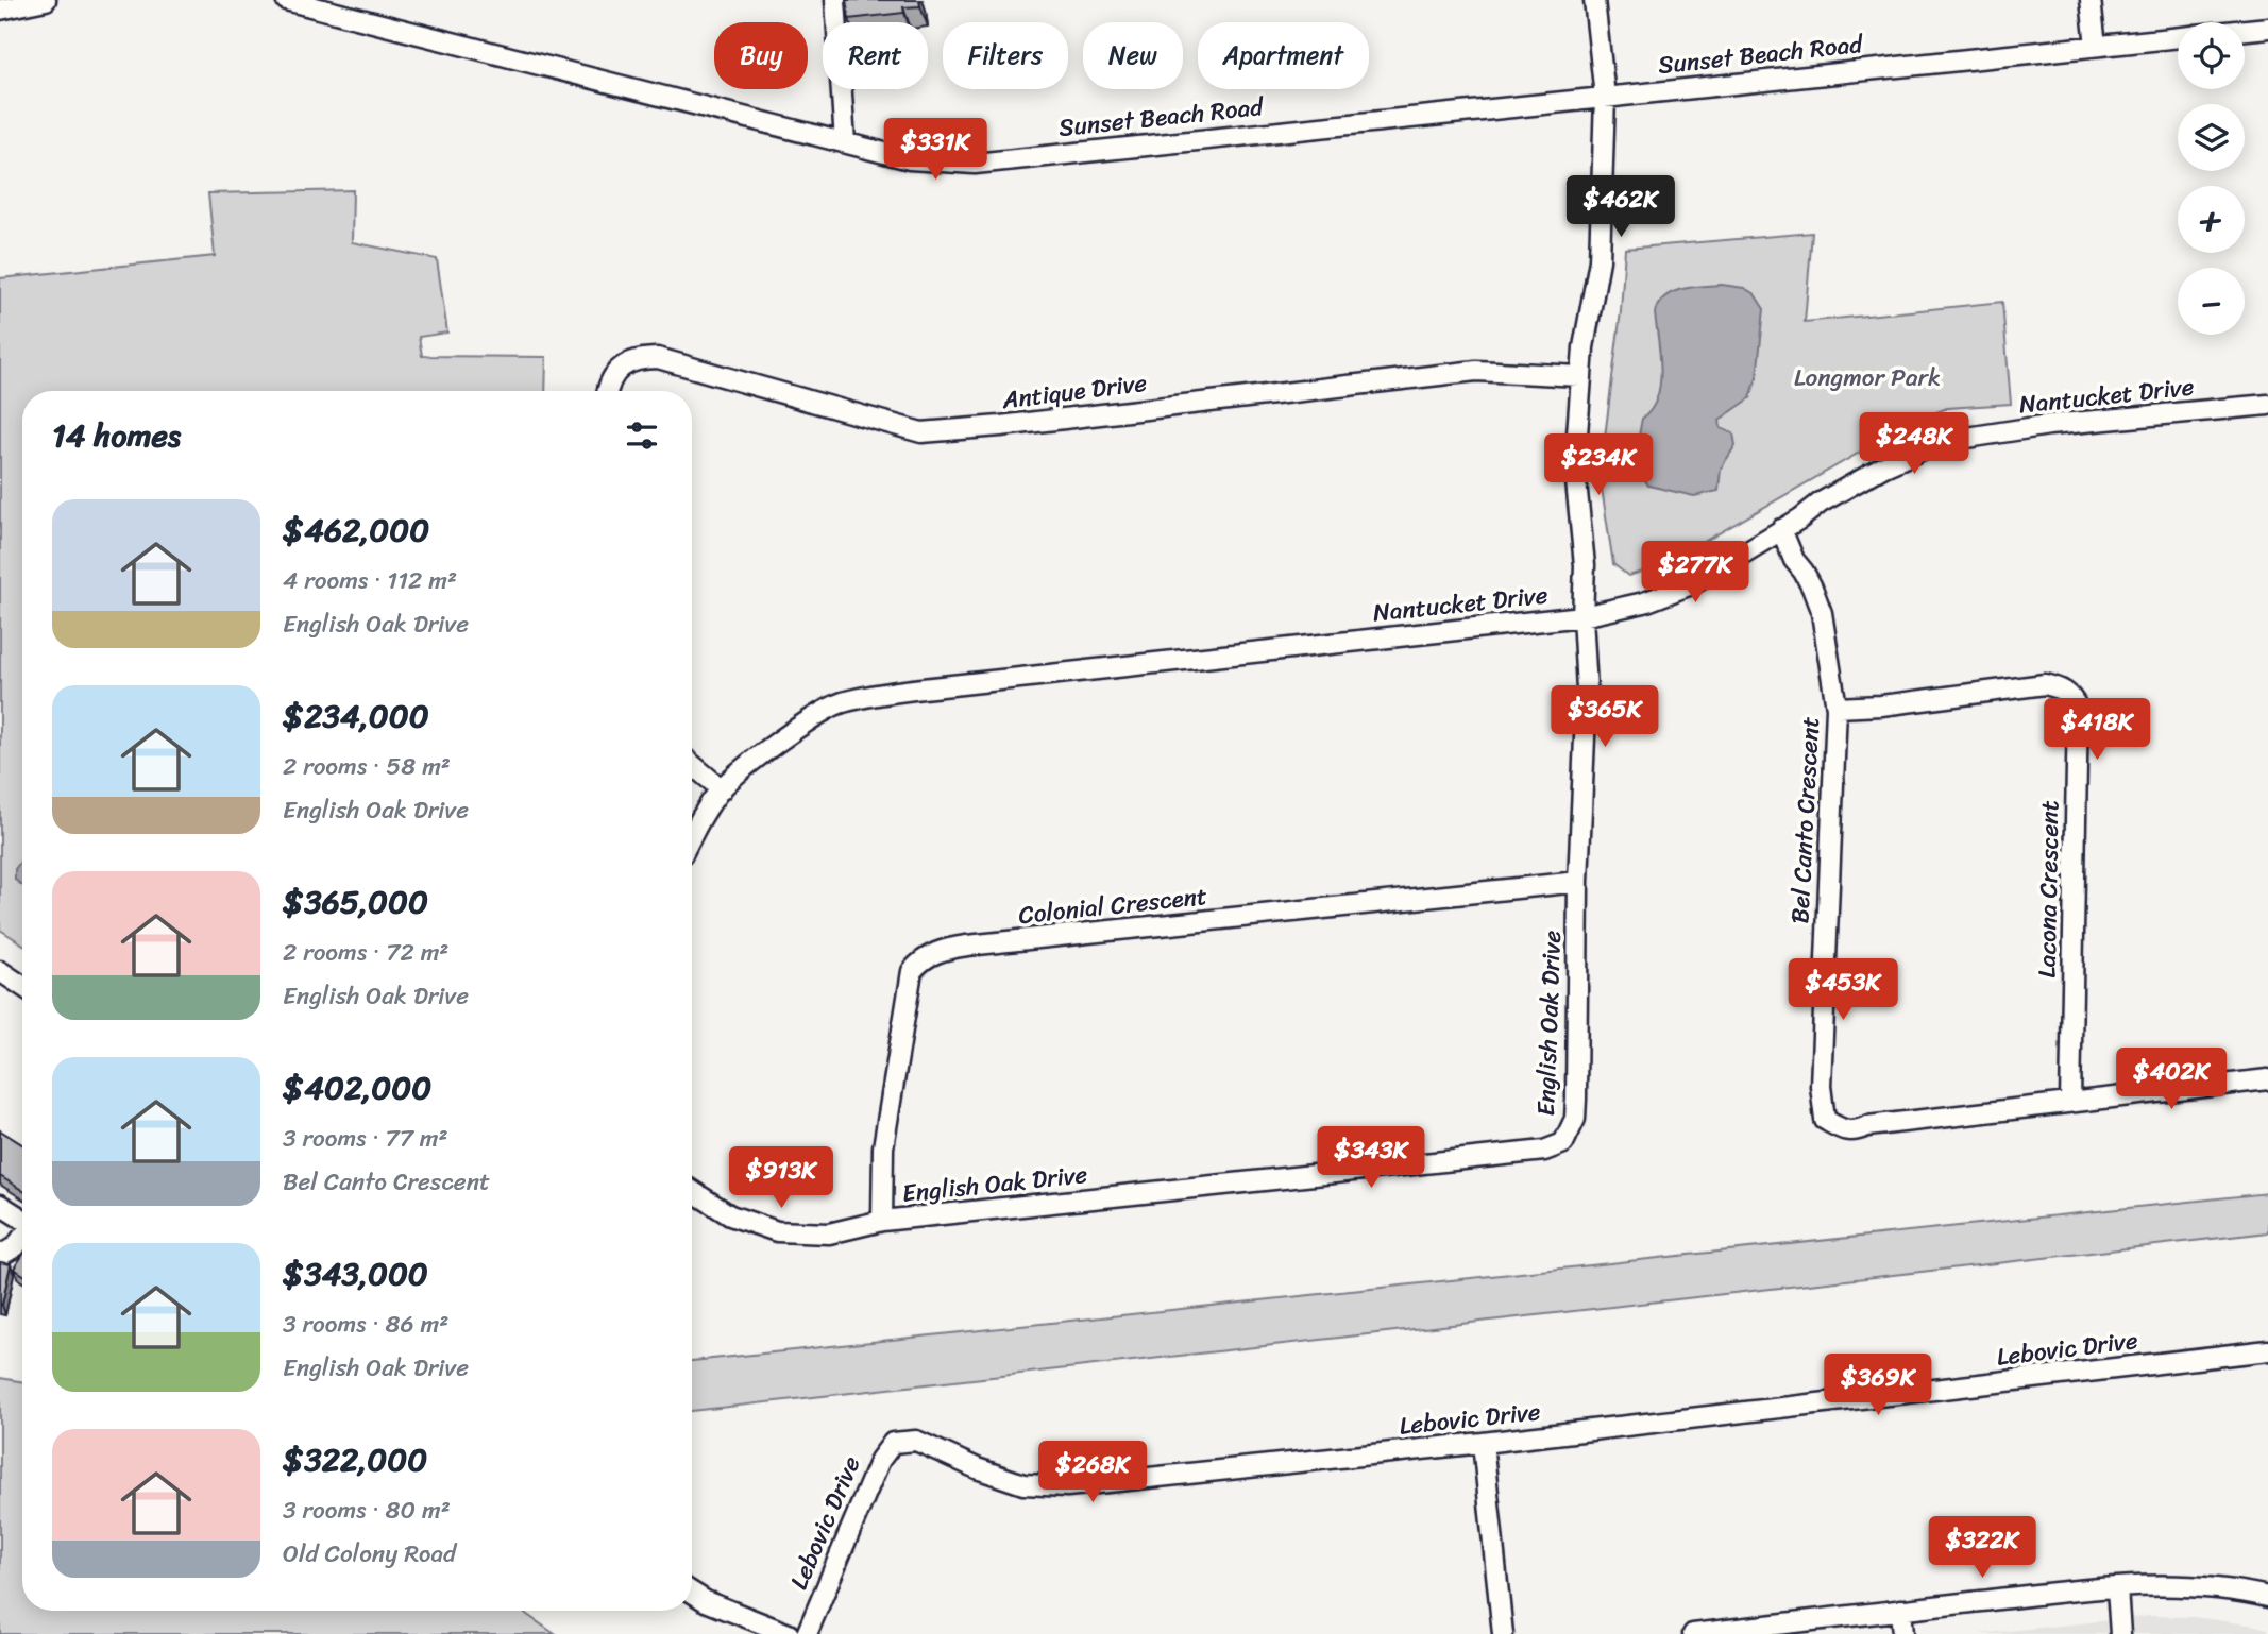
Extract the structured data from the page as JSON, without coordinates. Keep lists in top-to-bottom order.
{
  "streets": {
    "street": [
      "Sunset Beach Road",
      "Antique Drive",
      "Nantucket Drive",
      "Bel Canto Crescent",
      "Lacona Crescent",
      "Colonial Crescent",
      "English Oak Drive",
      "Lebovic Drive"
    ]
  },
  "crossings": [
    ["Sunset Beach Road", "English Oak Drive"],
    ["Antique Drive", "English Oak Drive"],
    ["Nantucket Drive", "Bel Canto Crescent"],
    ["Nantucket Drive", "English Oak Drive"],
    ["Bel Canto Crescent", "Lacona Crescent"],
    ["Colonial Crescent", "English Oak Drive"]
  ],
  "parks": ["Longmor Park"],
  "page": {
    "map_buttons": ["+", "−"],
    "chip": [
      "Buy",
      "Rent",
      "Filters",
      "New",
      "Apartment"
    ],
    "price": [
      "$331K",
      "$462K",
      "$248K",
      "$234K",
      "$277K",
      "$365K",
      "$418K",
      "$453K",
      "$402K",
      "$343K",
      "$913K",
      "$369K",
      "$268K",
      "$322K"
    ],
    "heading": "14 homes",
    "list": [
      {
        "name": "$462,000",
        "note": "4 rooms · 112 m² · English Oak Drive"
      },
      {
        "name": "$234,000",
        "note": "2 rooms · 58 m² · English Oak Drive"
      },
      {
        "name": "$365,000",
        "note": "2 rooms · 72 m² · English Oak Drive"
      },
      {
        "name": "$402,000",
        "note": "3 rooms · 77 m² · Bel Canto Crescent"
      },
      {
        "name": "$343,000",
        "note": "3 rooms · 86 m² · English Oak Drive"
      },
      {
        "name": "$322,000",
        "note": "3 rooms · 80 m² · Old Colony Road"
      }
    ]
  }
}
